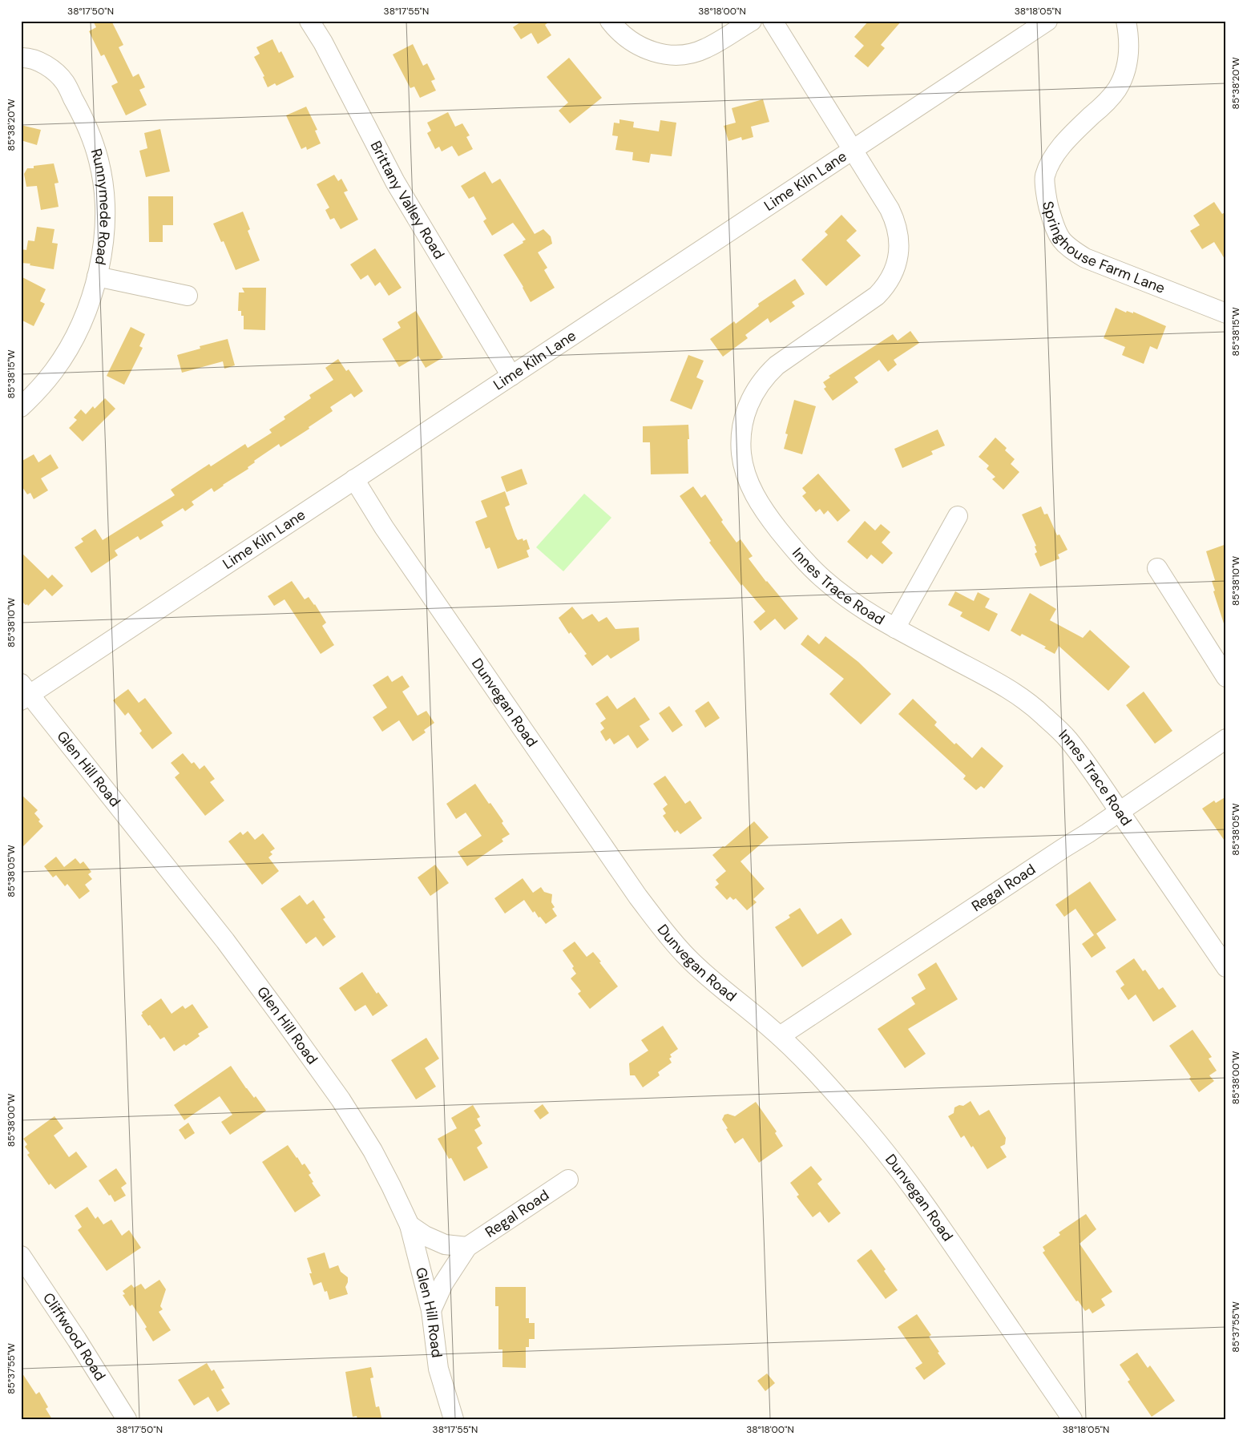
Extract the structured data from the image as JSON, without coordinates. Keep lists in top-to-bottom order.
{
  "streets": {
    "street": [
      "Lime Kiln Lane",
      "Brittany Valley Road",
      "Runnymede Road",
      "Springhouse Farm Lane",
      "Innes Trace Road",
      "Dunvegan Road",
      "Glen Hill Road",
      "Regal Road",
      "Cliffwood Road"
    ]
  },
  "crossings": [
    ["Lime Kiln Lane", "Brittany Valley Road"],
    ["Lime Kiln Lane", "Innes Trace Road"],
    ["Lime Kiln Lane", "Dunvegan Road"],
    ["Lime Kiln Lane", "Glen Hill Road"],
    ["Innes Trace Road", "Regal Road"],
    ["Dunvegan Road", "Regal Road"],
    ["Glen Hill Road", "Regal Road"]
  ],
  "coordinates": [
    "38°17'50\"N",
    "38°17'55\"N",
    "38°18'00\"N",
    "38°18'05\"N",
    "85°38'20\"W",
    "85°38'15\"W",
    "85°38'10\"W",
    "85°38'05\"W",
    "85°38'00\"W",
    "85°37'55\"W"
  ]
}
